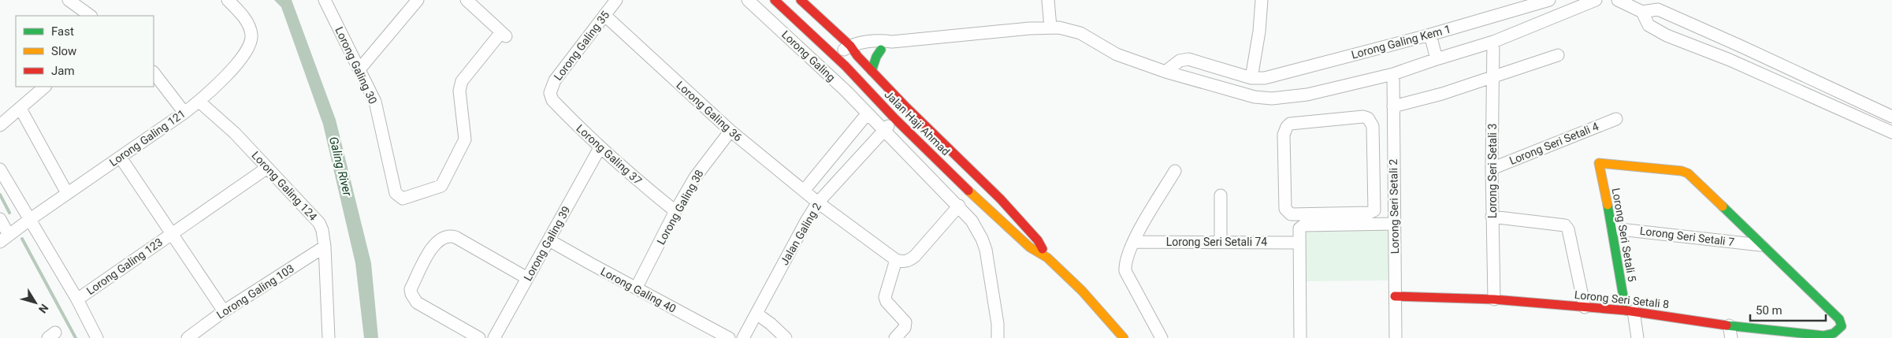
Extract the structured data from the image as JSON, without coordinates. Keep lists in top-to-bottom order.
{
  "streets": {
    "street": [
      "Lorong Galing Kem 1",
      "Lorong Galing 35",
      "Lorong Galing",
      "Lorong Galing 30",
      "Lorong Galing 36",
      "Jalan Haji Ahmad",
      "Lorong Galing 121",
      "Lorong Seri Setali 4",
      "Lorong Galing 37",
      "Lorong Seri Setali 3",
      "Lorong Galing 124",
      "Lorong Seri Setali 2",
      "Lorong Galing 38",
      "Jalan Galing 2",
      "Lorong Seri Setali 5",
      "Lorong Seri Setali 7",
      "Lorong Seri Setali 74",
      "Lorong Galing 39",
      "Lorong Galing 123",
      "Lorong Galing 40",
      "Lorong Galing 103",
      "Lorong Seri Setali 8"
    ]
  },
  "crossings": [
    ["Lorong Galing 35", "Lorong Galing 36"],
    ["Lorong Galing 35", "Lorong Galing 37"],
    ["Lorong Galing", "Jalan Galing 2"],
    ["Lorong Galing 36", "Lorong Galing 38"],
    ["Lorong Galing 36", "Jalan Galing 2"],
    ["Jalan Haji Ahmad", "Jalan Galing 2"],
    ["Lorong Galing 121", "Lorong Galing 124"],
    ["Lorong Seri Setali 4", "Lorong Seri Setali 3"],
    ["Lorong Galing 37", "Lorong Galing 38"],
    ["Lorong Galing 37", "Lorong Galing 39"],
    ["Lorong Seri Setali 3", "Lorong Seri Setali 8"],
    ["Lorong Galing 124", "Lorong Galing 123"],
    ["Lorong Galing 124", "Lorong Galing 103"],
    ["Lorong Seri Setali 2", "Lorong Seri Setali 8"],
    ["Lorong Galing 38", "Lorong Galing 40"],
    ["Lorong Seri Setali 5", "Lorong Seri Setali 7"],
    ["Lorong Seri Setali 5", "Lorong Seri Setali 8"],
    ["Lorong Seri Setali 7", "Lorong Seri Setali 8"],
    ["Lorong Galing 39", "Lorong Galing 40"]
  ],
  "water": ["Galing River"],
  "legend": ["Fast", "Slow", "Jam"],
  "scale_bar": "50 m",
  "north": "bottom right"
}
